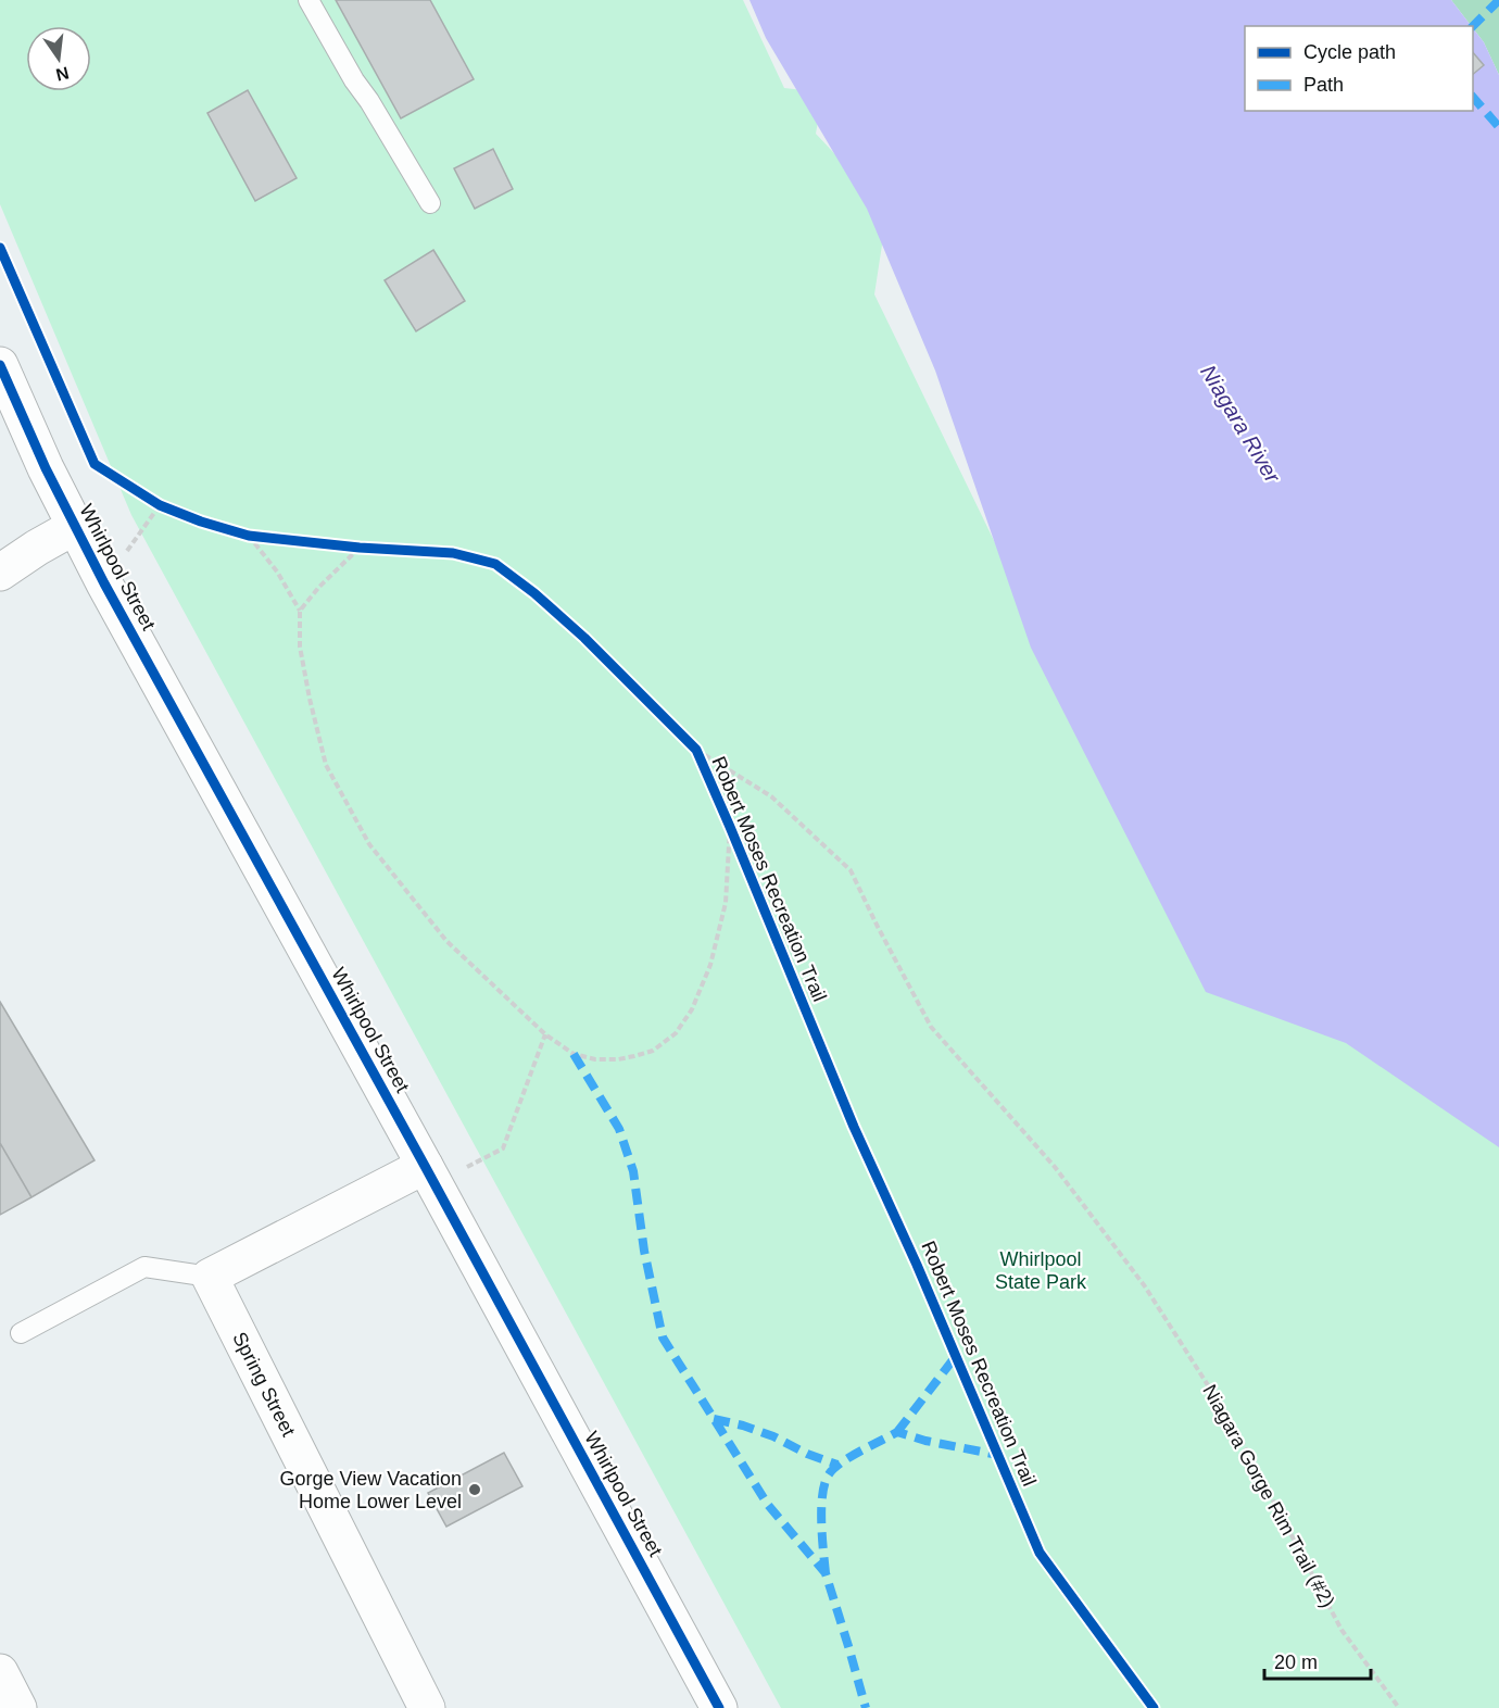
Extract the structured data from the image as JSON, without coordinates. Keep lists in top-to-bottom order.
{
  "streets": {
    "street": ["Whirlpool Street", "Spring Street"],
    "path": ["Niagara Gorge Rim Trail (#2)"],
    "cycle path": ["Robert Moses Recreation Trail"]
  },
  "crossings": [
    ["Robert Moses Recreation Trail", "Niagara Gorge Rim Trail (#2)"]
  ],
  "water": ["Niagara River"],
  "parks": ["Whirlpool State Park"],
  "places": ["Gorge View Vacation Home Lower Level"],
  "legend": ["Cycle path", "Path"],
  "scale_bar": "20 m",
  "north": "bottom"
}
